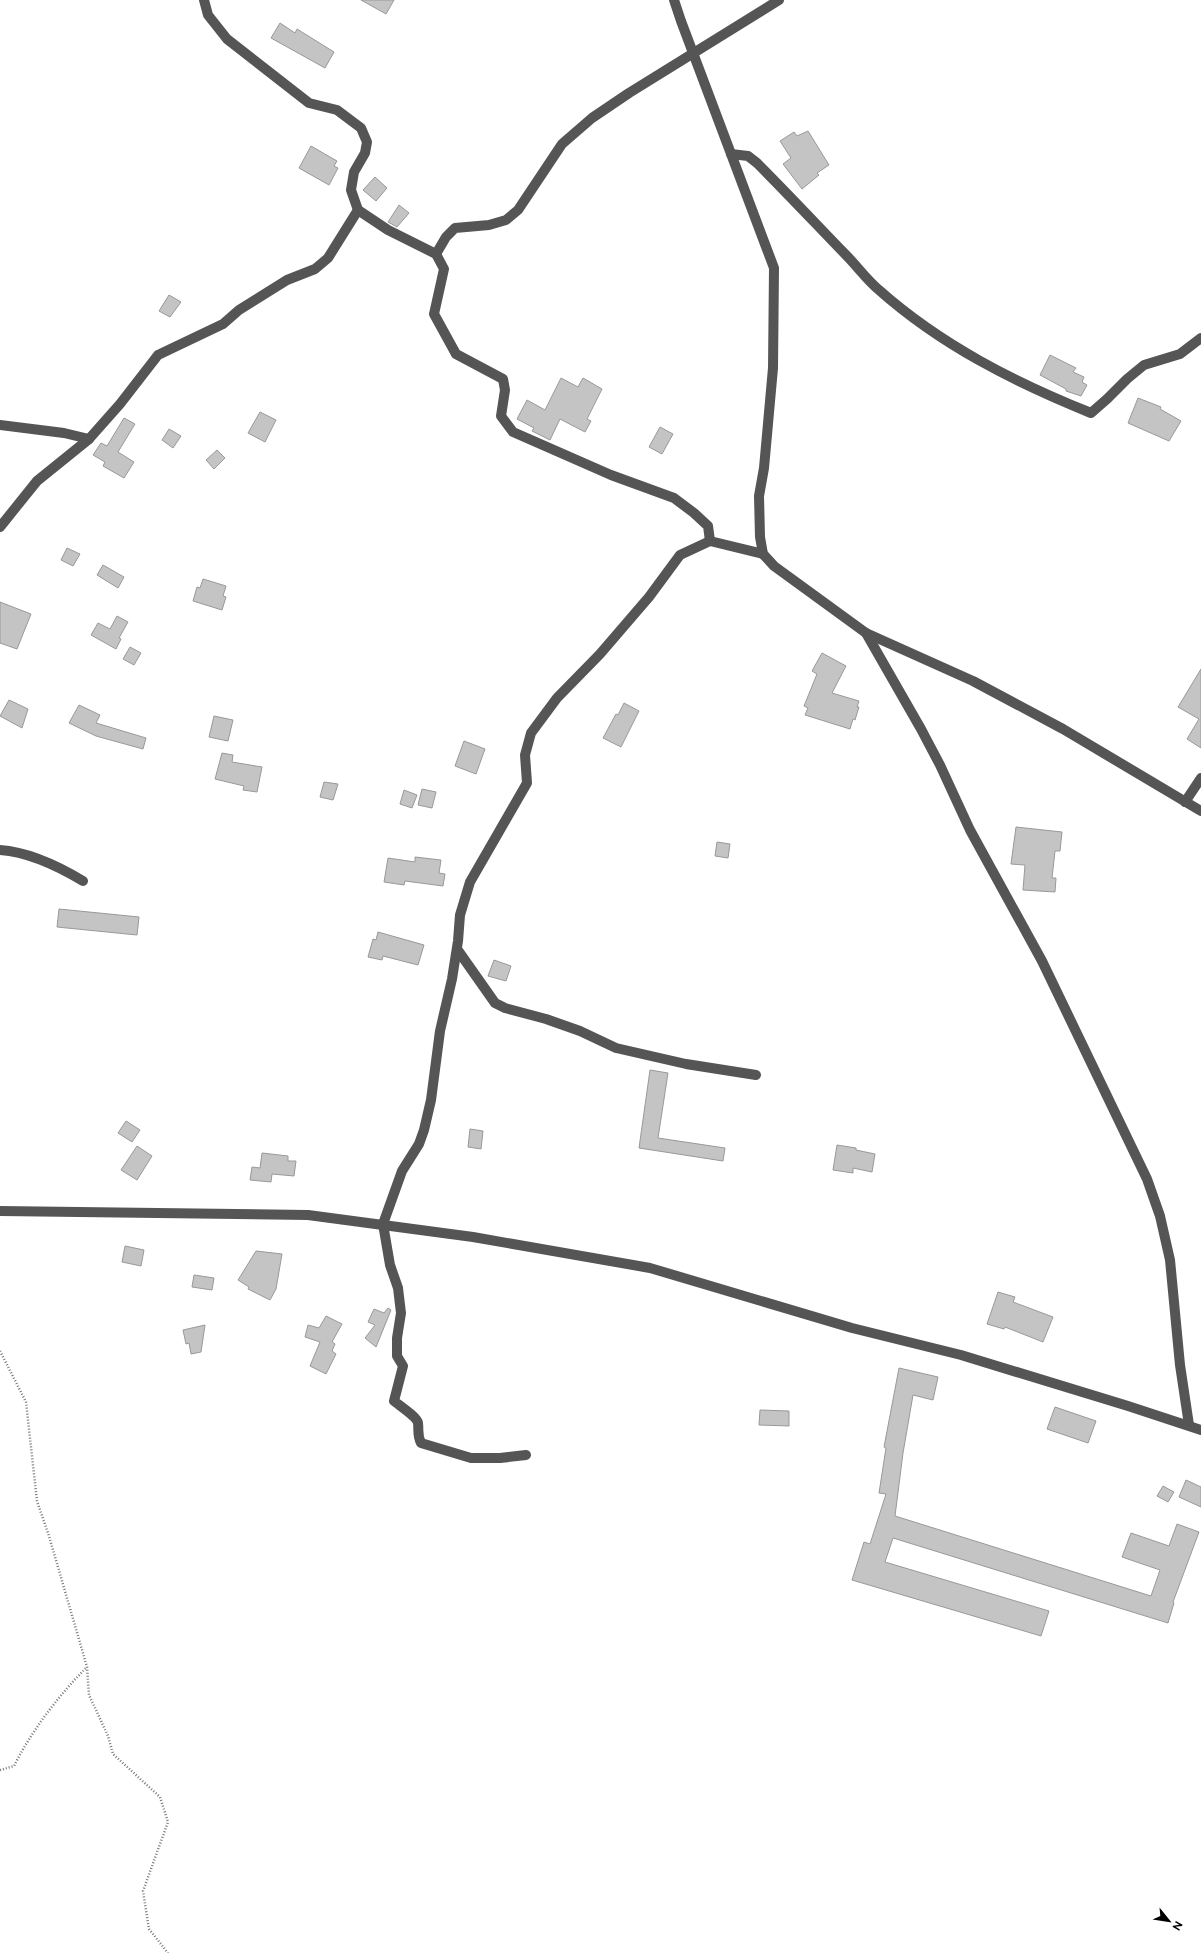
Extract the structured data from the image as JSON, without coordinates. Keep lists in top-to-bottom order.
{
  "north": "bottom right"
}
